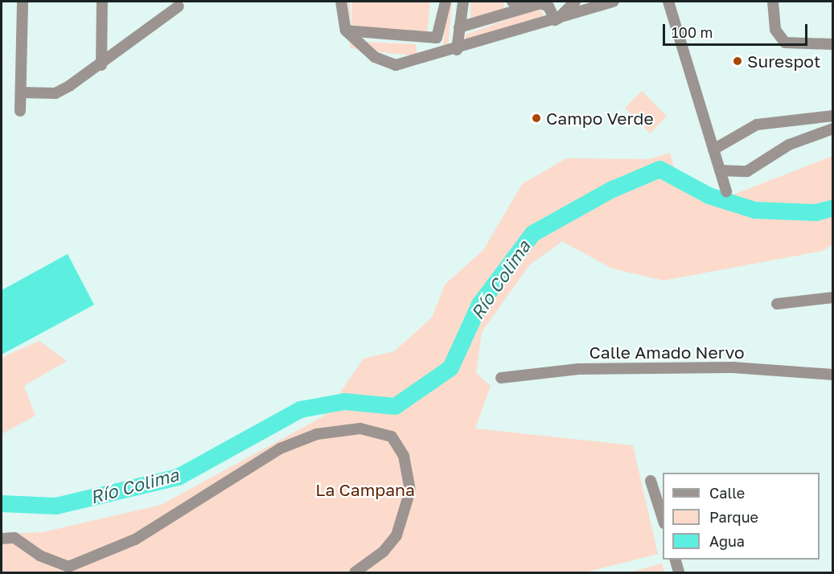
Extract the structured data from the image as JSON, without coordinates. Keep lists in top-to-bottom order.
{
  "streets": {
    "street": ["Calle Amado Nervo"]
  },
  "water": ["Río Colima"],
  "parks": ["La Campana"],
  "places": ["Surespot", "Campo Verde"],
  "legend": ["Calle", "Parque", "Agua"],
  "scale_bar": "100 m"
}
